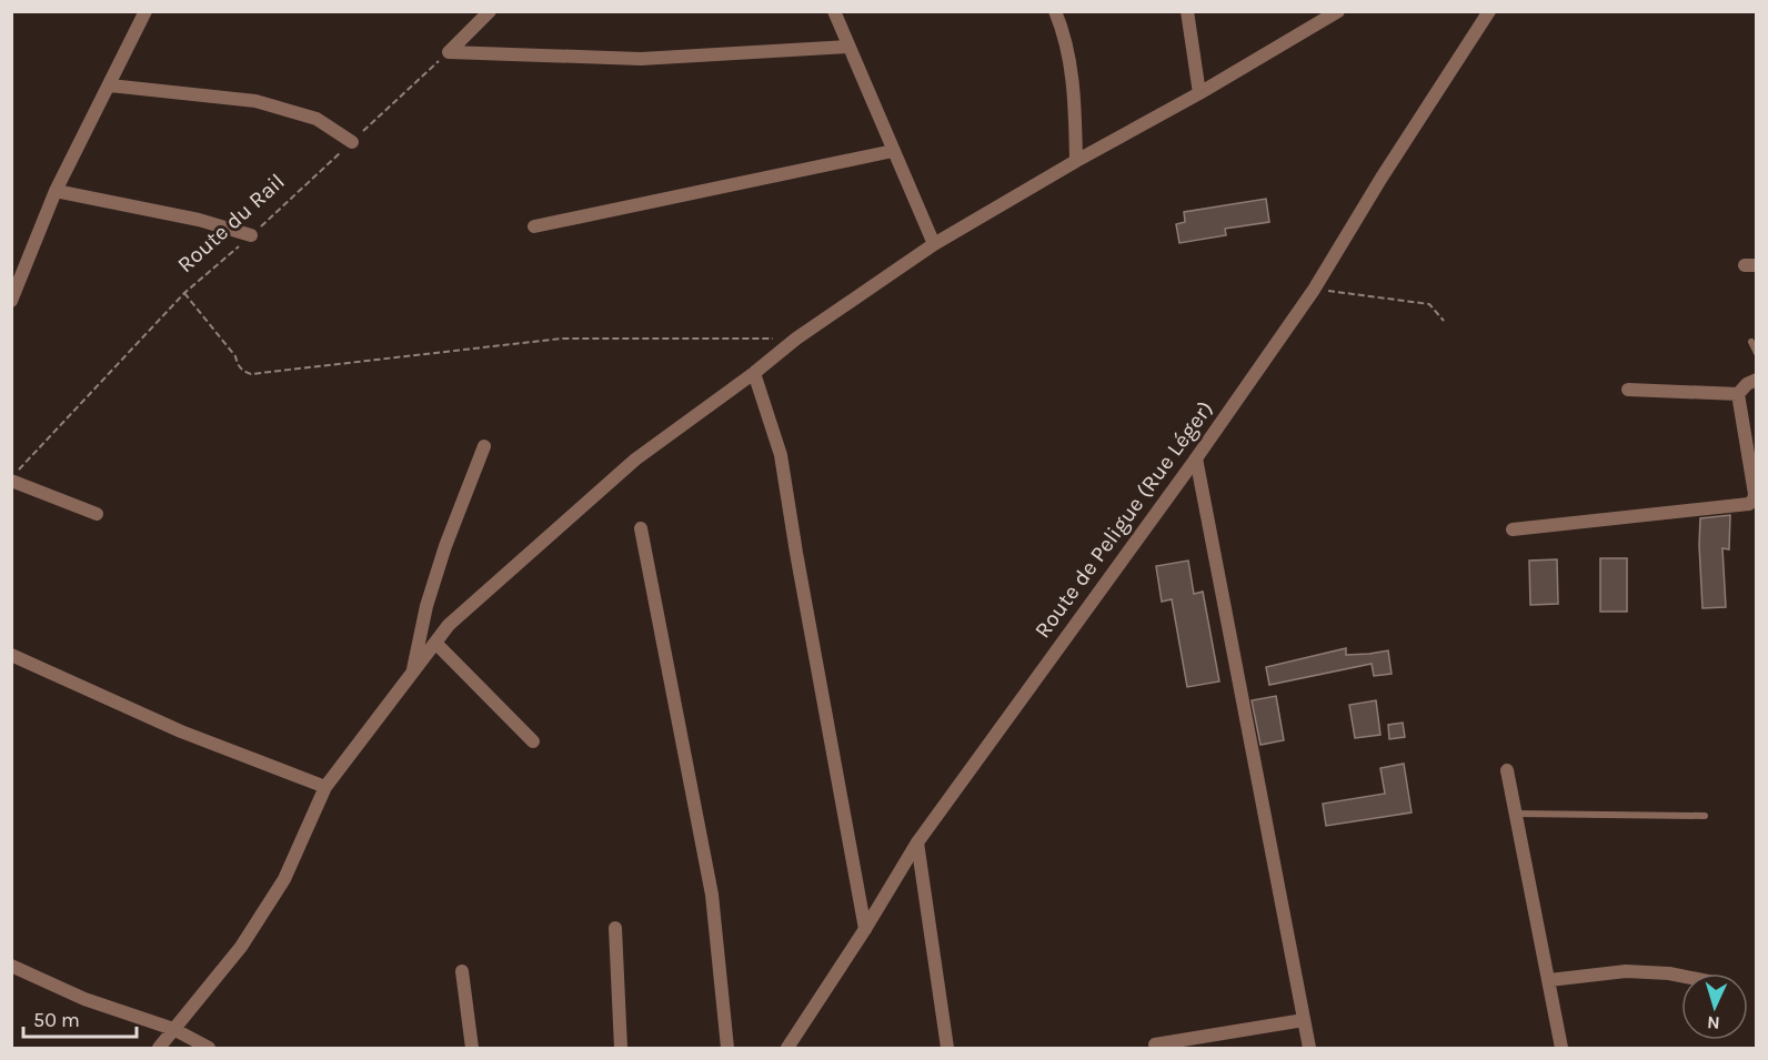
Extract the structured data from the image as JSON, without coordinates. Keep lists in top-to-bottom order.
{
  "streets": {
    "street": ["Route de Peligue (Rue Léger)"],
    "path": ["Route du Rail"]
  },
  "scale_bar": "50 m",
  "north": "bottom"
}
